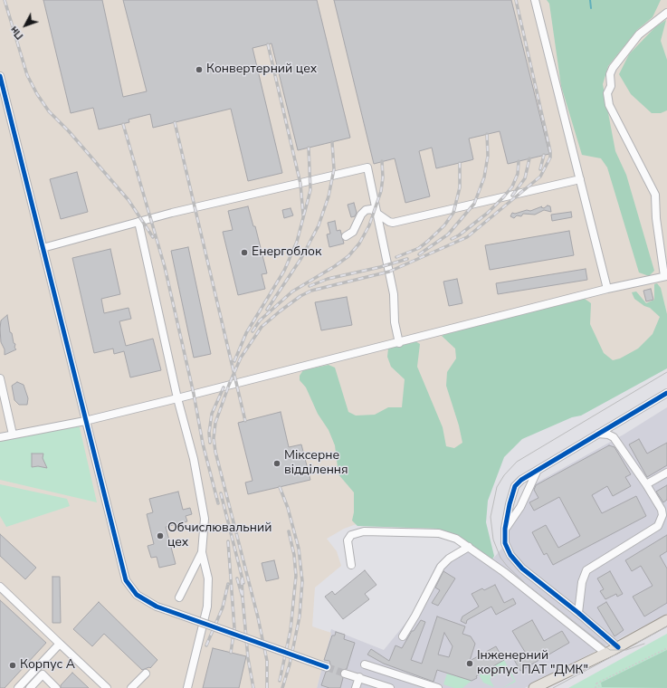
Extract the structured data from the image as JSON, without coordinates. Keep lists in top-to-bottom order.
{
  "places": [
    "Конвертерний цех",
    "Енергоблок",
    "Міксерне відділення",
    "Обчислювальний цех",
    "Інженерний корпус ПАТ \"ДМК\"",
    "Корпус А"
  ],
  "north": "bottom left"
}
